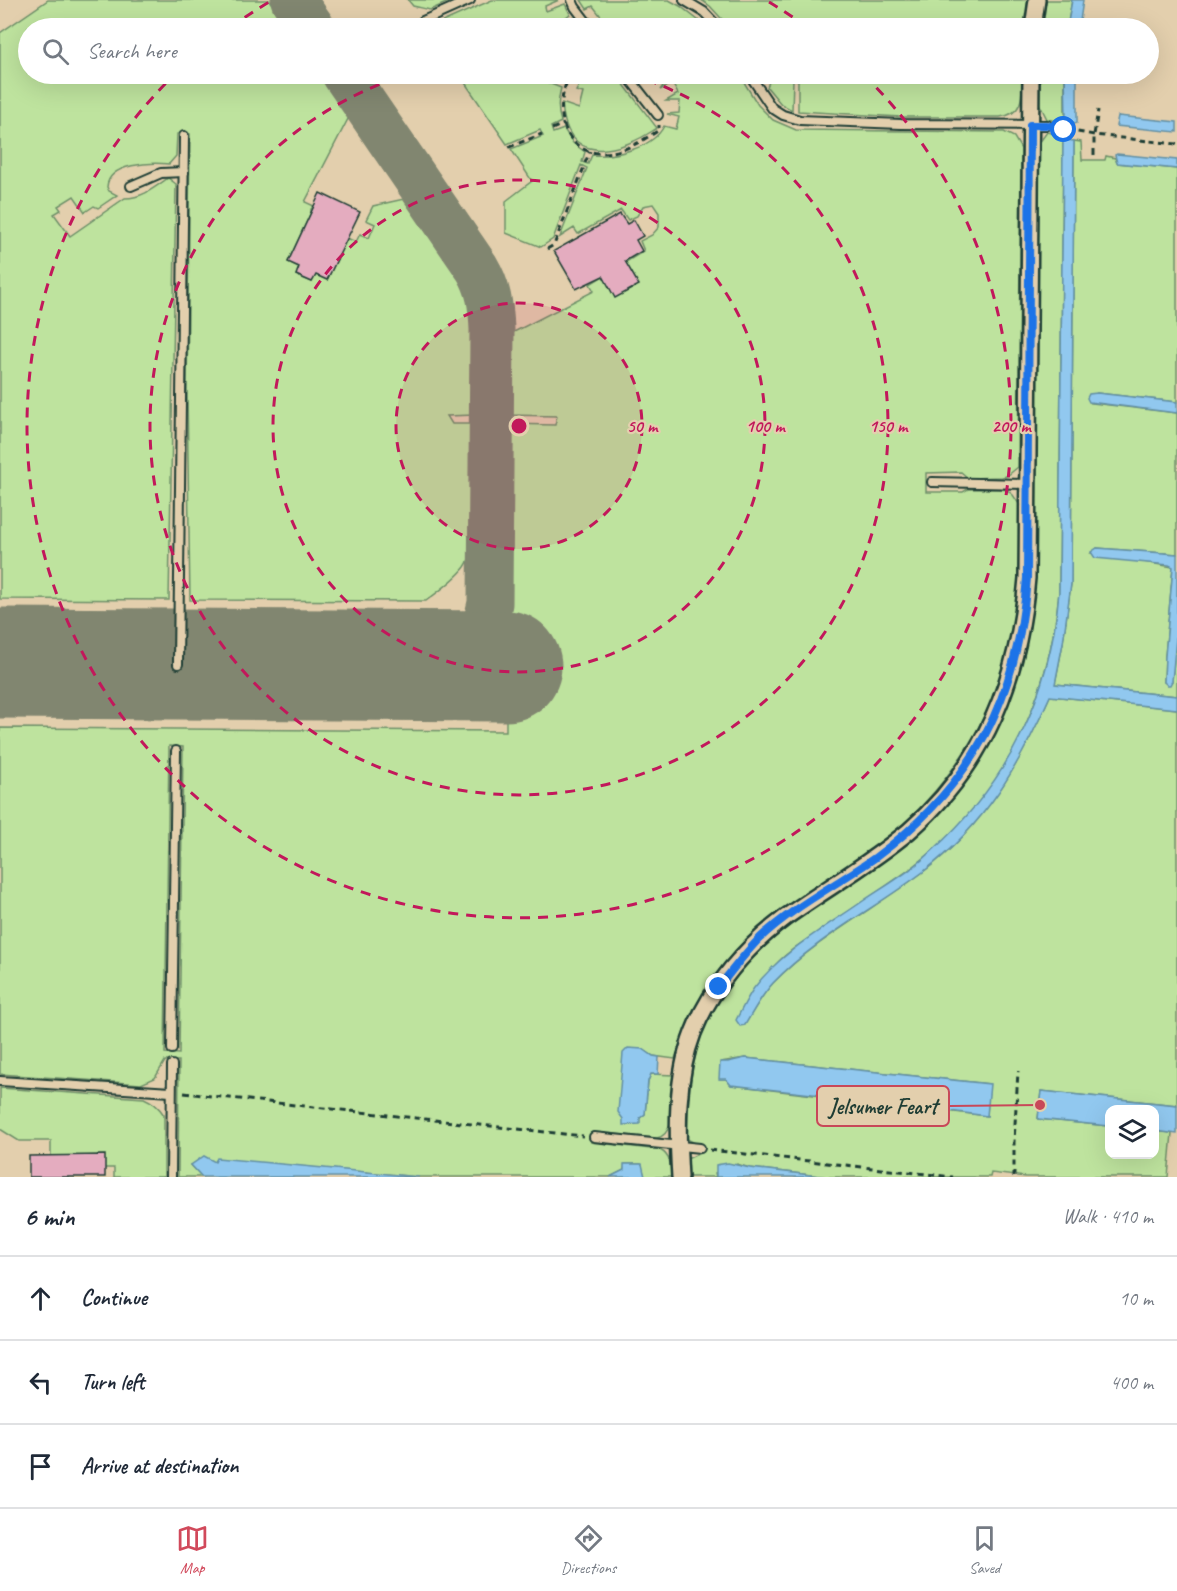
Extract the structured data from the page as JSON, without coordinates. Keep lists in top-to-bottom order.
{
  "places": ["Jelsumer Feart"],
  "page": {
    "search": "Search here",
    "heading": ["6 min", "Walk · 410 m"],
    "list": [
      ["Continue", "10 m"],
      ["Turn left", "400 m"],
      "Arrive at destination"
    ],
    "nav": ["Map", "Directions", "Saved"]
  },
  "rings": [
    "50 m",
    "100 m",
    "150 m",
    "200 m"
  ]
}
